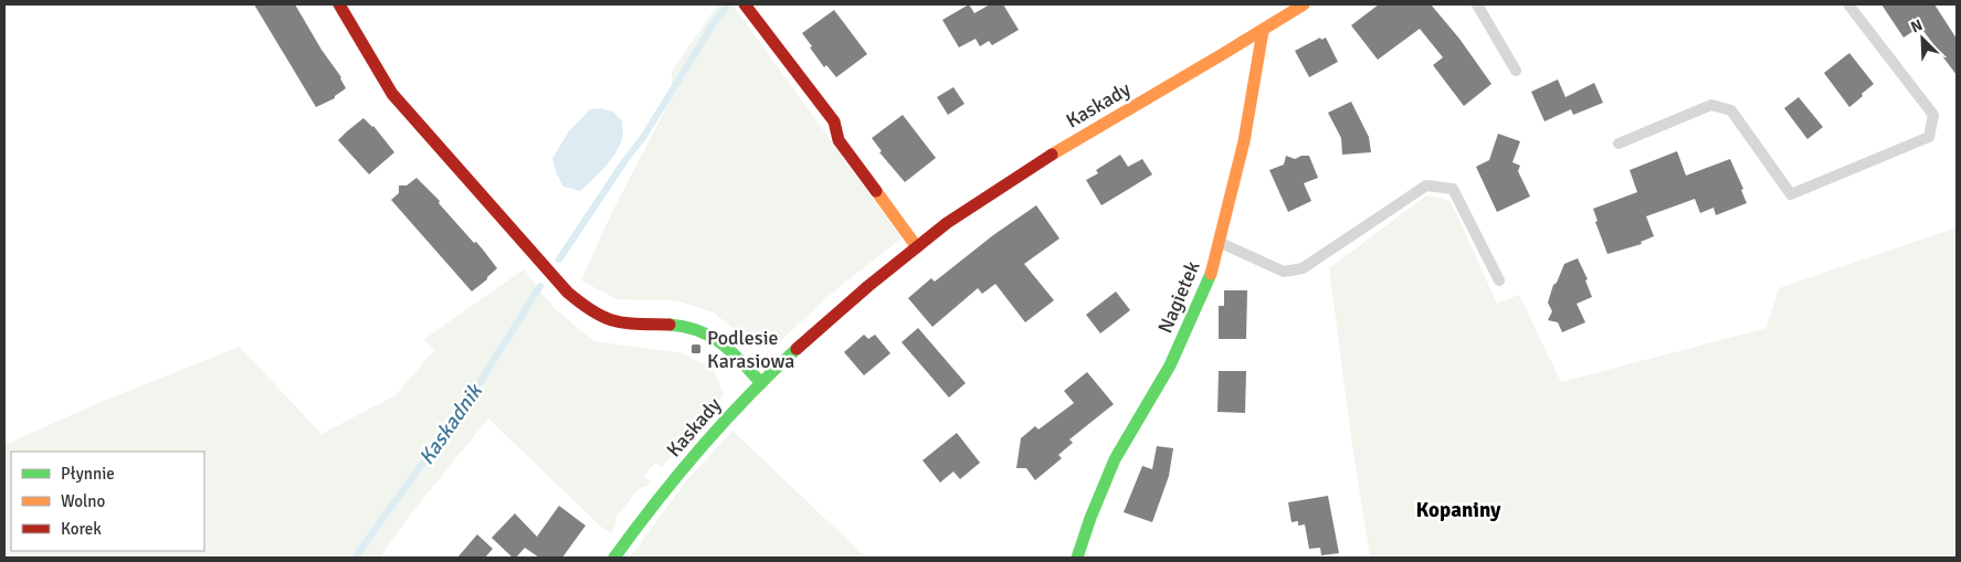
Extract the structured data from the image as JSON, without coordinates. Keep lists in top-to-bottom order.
{
  "streets": {
    "street": ["Kaskady", "Nagietek"]
  },
  "crossings": [
    ["Kaskady", "Nagietek"]
  ],
  "districts": ["Kopaniny"],
  "water": ["Kaskadnik"],
  "places": {
    "transit": ["Podlesie Karasiowa"]
  },
  "legend": ["Płynnie", "Wolno", "Korek"],
  "north": "top left"
}
